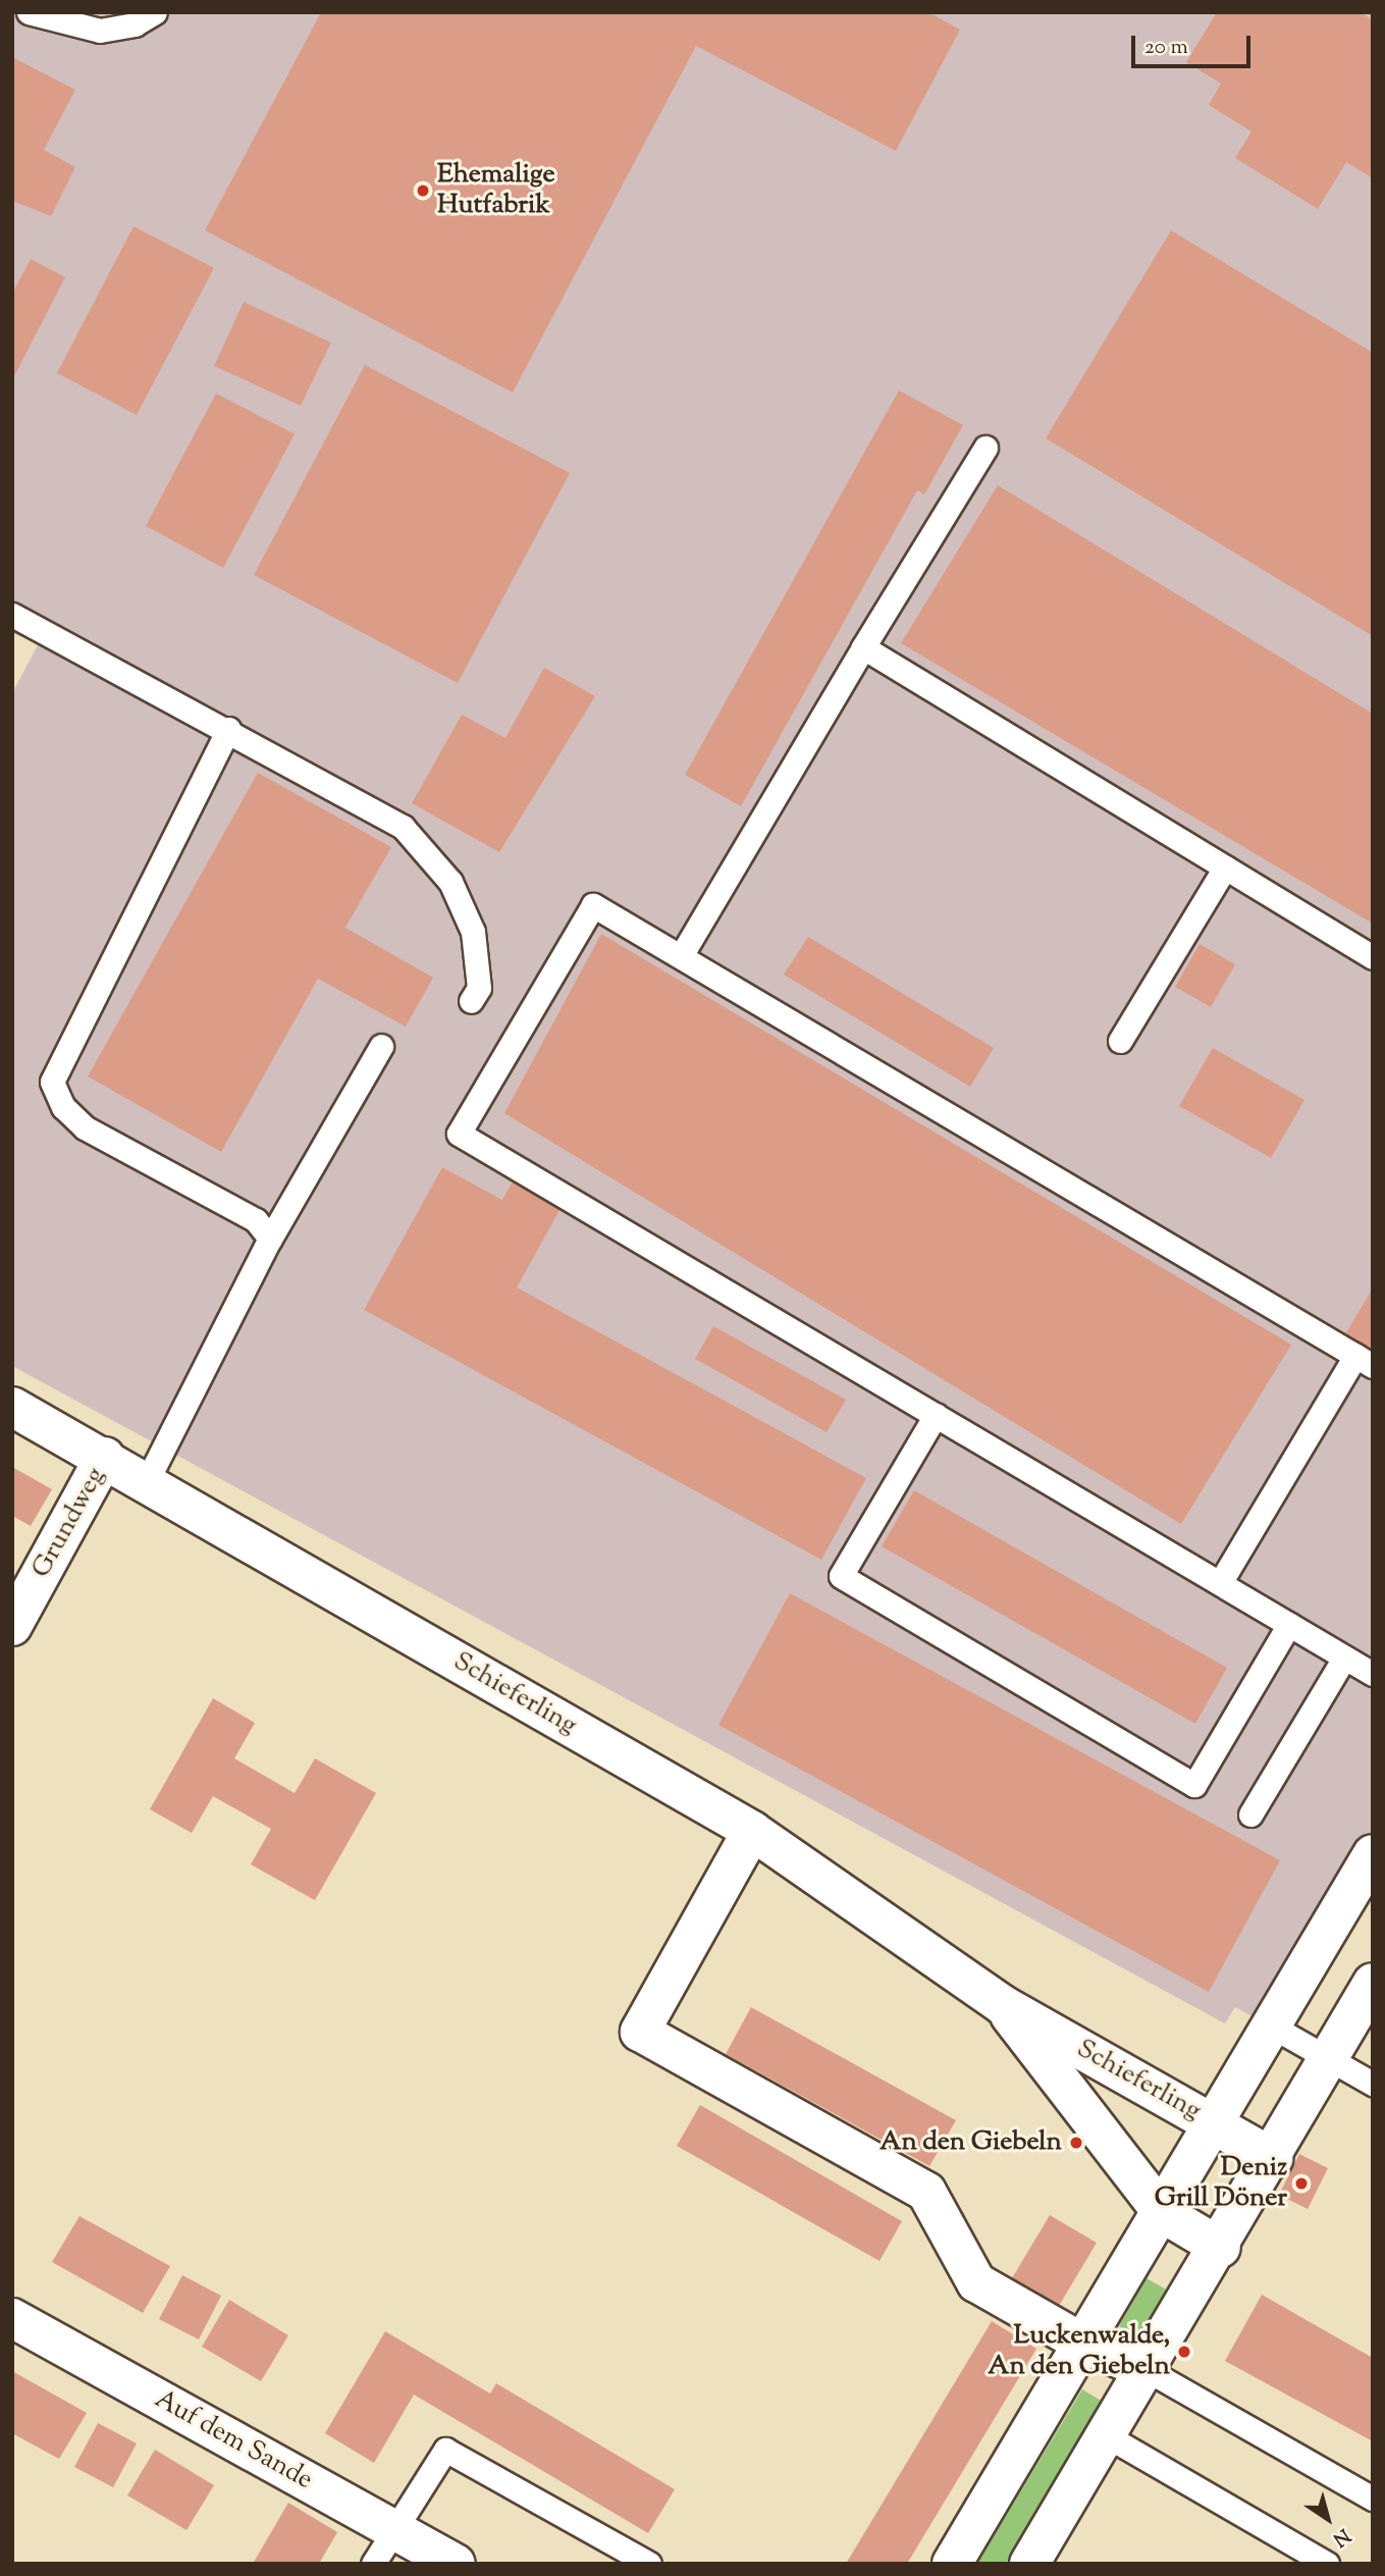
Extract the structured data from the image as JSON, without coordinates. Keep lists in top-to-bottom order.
{
  "streets": {
    "street": ["Grundweg", "Schieferling", "Auf dem Sande"]
  },
  "crossings": [
    ["Grundweg", "Schieferling"]
  ],
  "places": [
    "Ehemalige Hutfabrik",
    "An den Giebeln",
    "Deniz Grill Döner",
    "Luckenwalde, An den Giebeln"
  ],
  "scale_bar": "20 m",
  "north": "bottom right"
}
